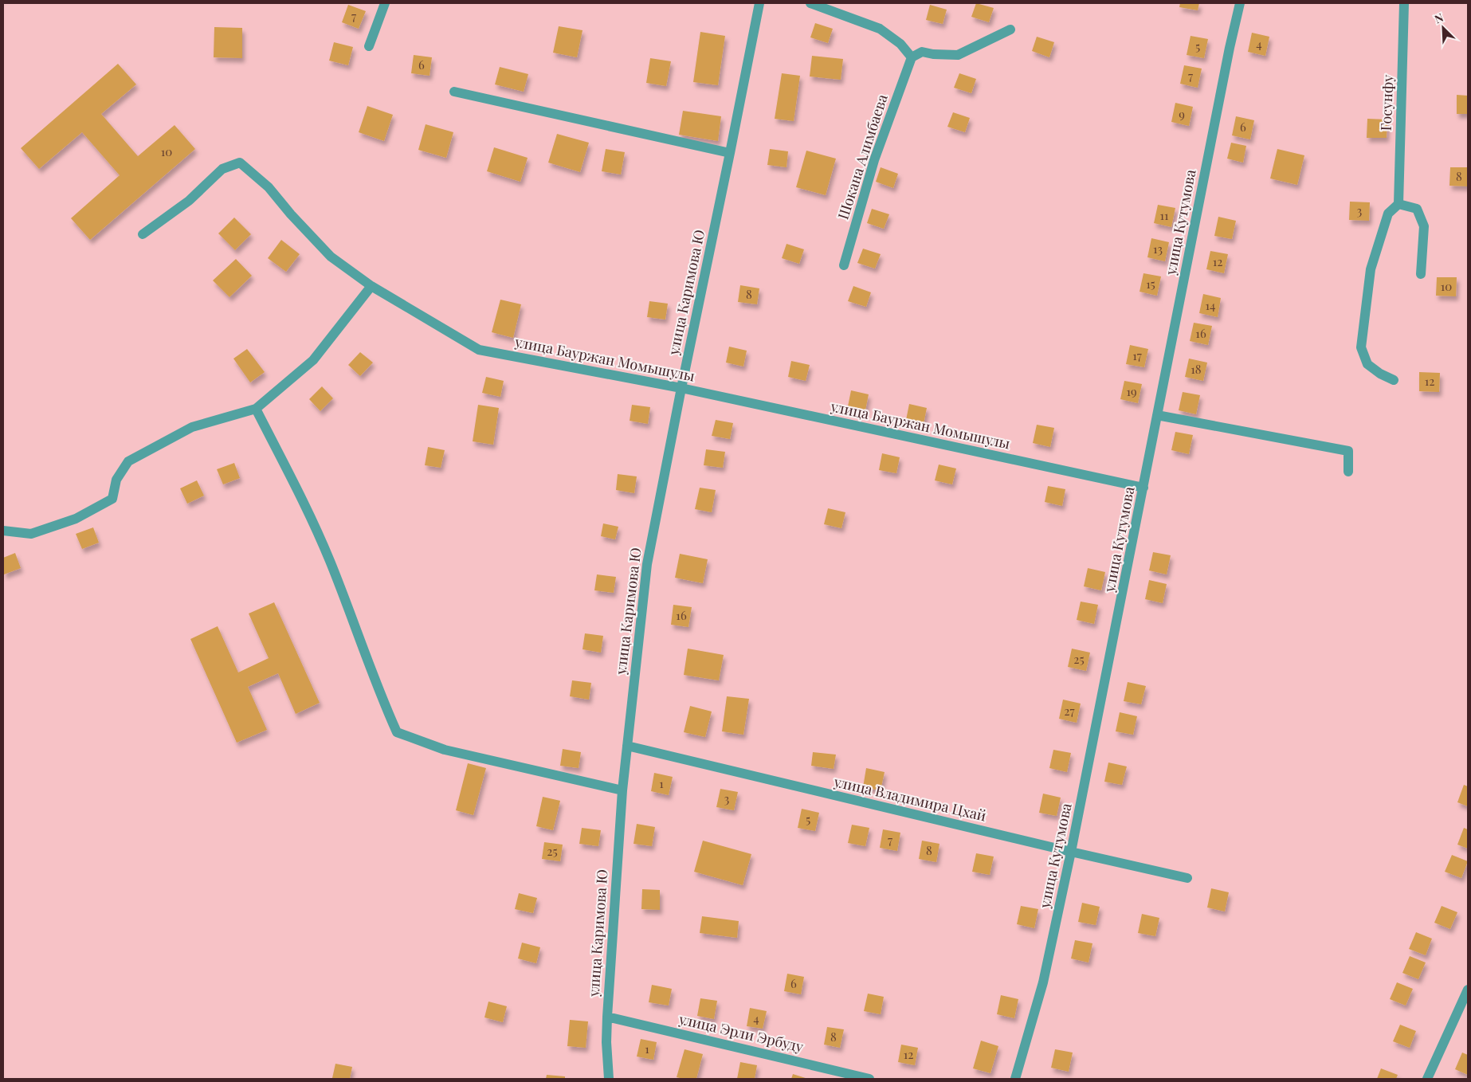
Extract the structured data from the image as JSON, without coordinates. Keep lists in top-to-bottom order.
{
  "streets": {
    "street": [
      "Госунфу",
      "Шокана Алимбаева",
      "улица Кутумова",
      "улица Каримова Ю",
      "улица Бауржан Момышулы",
      "улица Владимира Цхай",
      "улица Эрли Эрбуду"
    ]
  },
  "crossings": [
    ["улица Кутумова", "улица Бауржан Момышулы"],
    ["улица Кутумова", "улица Владимира Цхай"],
    ["улица Каримова Ю", "улица Бауржан Момышулы"],
    ["улица Каримова Ю", "улица Владимира Цхай"],
    ["улица Каримова Ю", "улица Эрли Эрбуду"]
  ],
  "house_numbers": [
    "7",
    "4",
    "5",
    "6",
    "7",
    "9",
    "6",
    "10",
    "8",
    "3",
    "11",
    "13",
    "12",
    "15",
    "10",
    "8",
    "14",
    "16",
    "17",
    "18",
    "12",
    "19",
    "16",
    "25",
    "27",
    "1",
    "3",
    "5",
    "7",
    "8",
    "25",
    "6",
    "4",
    "8",
    "1",
    "12"
  ],
  "north": "top left"
}
